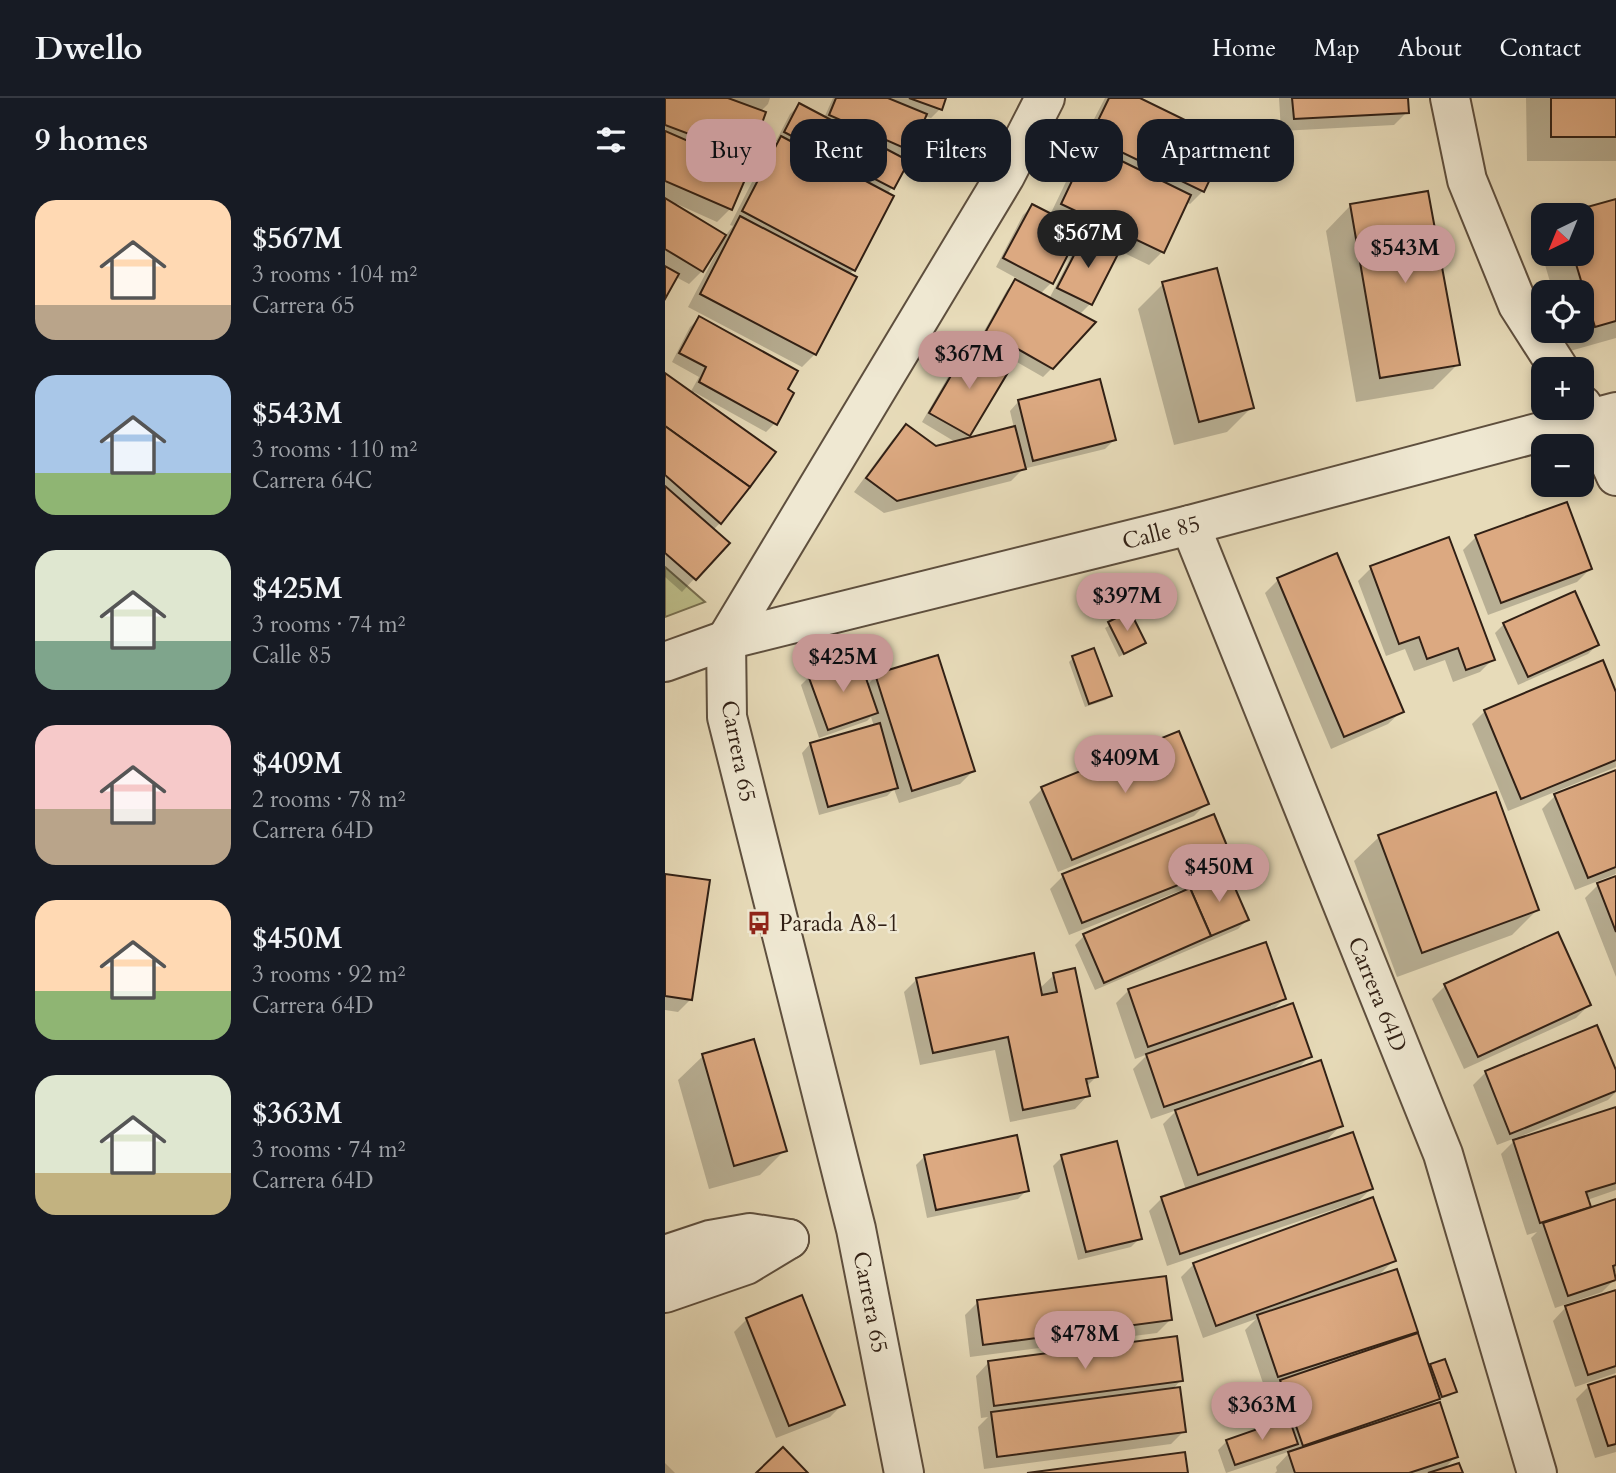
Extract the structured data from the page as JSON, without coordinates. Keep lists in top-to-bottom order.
{
  "streets": {
    "street": ["Calle 85", "Carrera 65", "Carrera 64D"]
  },
  "crossings": [
    ["Calle 85", "Carrera 65"],
    ["Calle 85", "Carrera 64D"]
  ],
  "places": {
    "bus stop": ["Parada A8-1"]
  },
  "north": "bottom left",
  "page": {
    "header": "Dwello",
    "nav": [
      "Home",
      "Map",
      "About",
      "Contact"
    ],
    "heading": "9 homes",
    "chip": [
      "Buy",
      "Rent",
      "Filters",
      "New",
      "Apartment"
    ],
    "list": [
      {
        "name": "$567M",
        "note": "3 rooms · 104 m² · Carrera 65"
      },
      {
        "name": "$543M",
        "note": "3 rooms · 110 m² · Carrera 64C"
      },
      {
        "name": "$425M",
        "note": "3 rooms · 74 m² · Calle 85"
      },
      {
        "name": "$409M",
        "note": "2 rooms · 78 m² · Carrera 64D"
      },
      {
        "name": "$450M",
        "note": "3 rooms · 92 m² · Carrera 64D"
      },
      {
        "name": "$363M",
        "note": "3 rooms · 74 m² · Carrera 64D"
      }
    ],
    "map_buttons": ["+", "−"],
    "price": [
      "$567M",
      "$543M",
      "$367M",
      "$397M",
      "$425M",
      "$409M",
      "$450M",
      "$478M",
      "$363M"
    ]
  }
}
